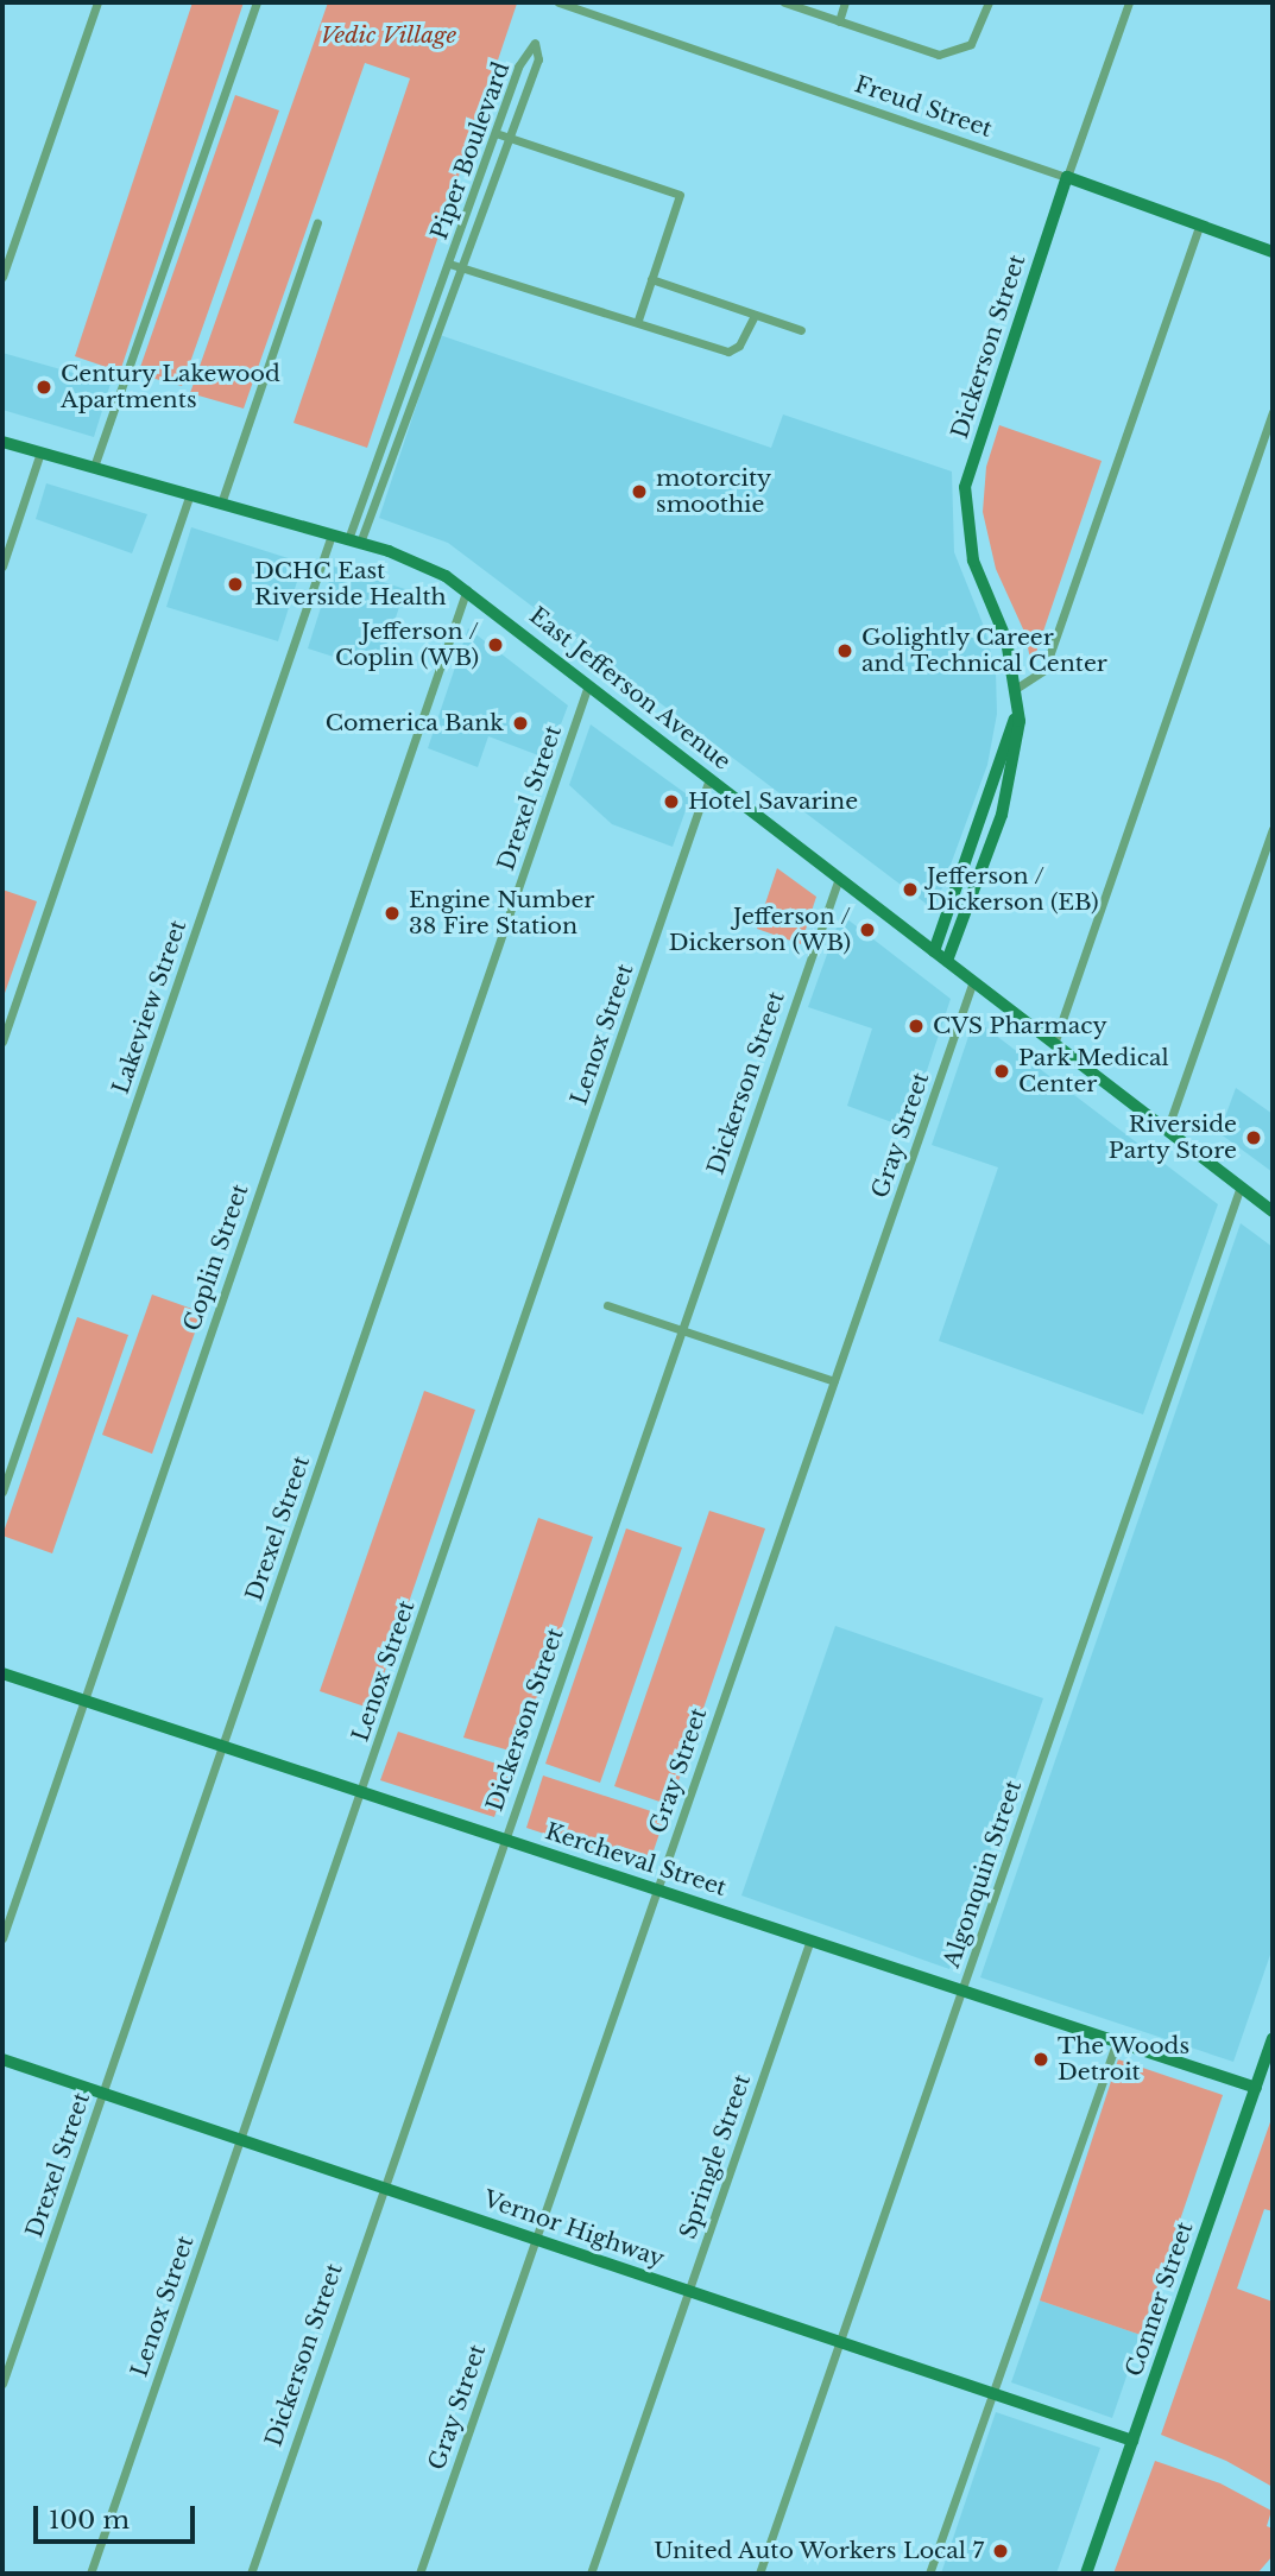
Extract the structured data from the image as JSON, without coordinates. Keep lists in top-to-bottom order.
{
  "streets": {
    "street": [
      "Freud Street",
      "Piper Boulevard",
      "Dickerson Street",
      "East Jefferson Avenue",
      "Drexel Street",
      "Lakeview Street",
      "Lenox Street",
      "Gray Street",
      "Coplin Street",
      "Kercheval Street",
      "Algonquin Street",
      "Springle Street",
      "Vernor Highway",
      "Conner Street"
    ]
  },
  "crossings": [
    ["Freud Street", "Dickerson Street"],
    ["Piper Boulevard", "East Jefferson Avenue"],
    ["Dickerson Street", "East Jefferson Avenue"],
    ["Dickerson Street", "Kercheval Street"],
    ["Dickerson Street", "Vernor Highway"],
    ["East Jefferson Avenue", "Drexel Street"],
    ["East Jefferson Avenue", "Lakeview Street"],
    ["East Jefferson Avenue", "Lenox Street"],
    ["East Jefferson Avenue", "Gray Street"],
    ["East Jefferson Avenue", "Coplin Street"],
    ["East Jefferson Avenue", "Algonquin Street"],
    ["Drexel Street", "Kercheval Street"],
    ["Drexel Street", "Vernor Highway"],
    ["Lenox Street", "Kercheval Street"],
    ["Lenox Street", "Vernor Highway"],
    ["Gray Street", "Kercheval Street"],
    ["Gray Street", "Vernor Highway"],
    ["Coplin Street", "Kercheval Street"],
    ["Kercheval Street", "Algonquin Street"],
    ["Kercheval Street", "Springle Street"],
    ["Kercheval Street", "Conner Street"],
    ["Algonquin Street", "Vernor Highway"],
    ["Springle Street", "Vernor Highway"],
    ["Vernor Highway", "Conner Street"]
  ],
  "parks": ["Vedic Village"],
  "places": [
    "Century Lakewood Apartments",
    "motorcity smoothie",
    "DCHC East Riverside Health",
    "Jefferson / Coplin (WB)",
    "Golightly Career and Technical Center",
    "Comerica Bank",
    "Hotel Savarine",
    "Jefferson / Dickerson (EB)",
    "Engine Number 38 Fire Station",
    "Jefferson / Dickerson (WB)",
    "CVS Pharmacy",
    "Park Medical Center",
    "Riverside Party Store",
    "The Woods Detroit",
    "United Auto Workers Local 7"
  ],
  "scale_bar": "100 m"
}
